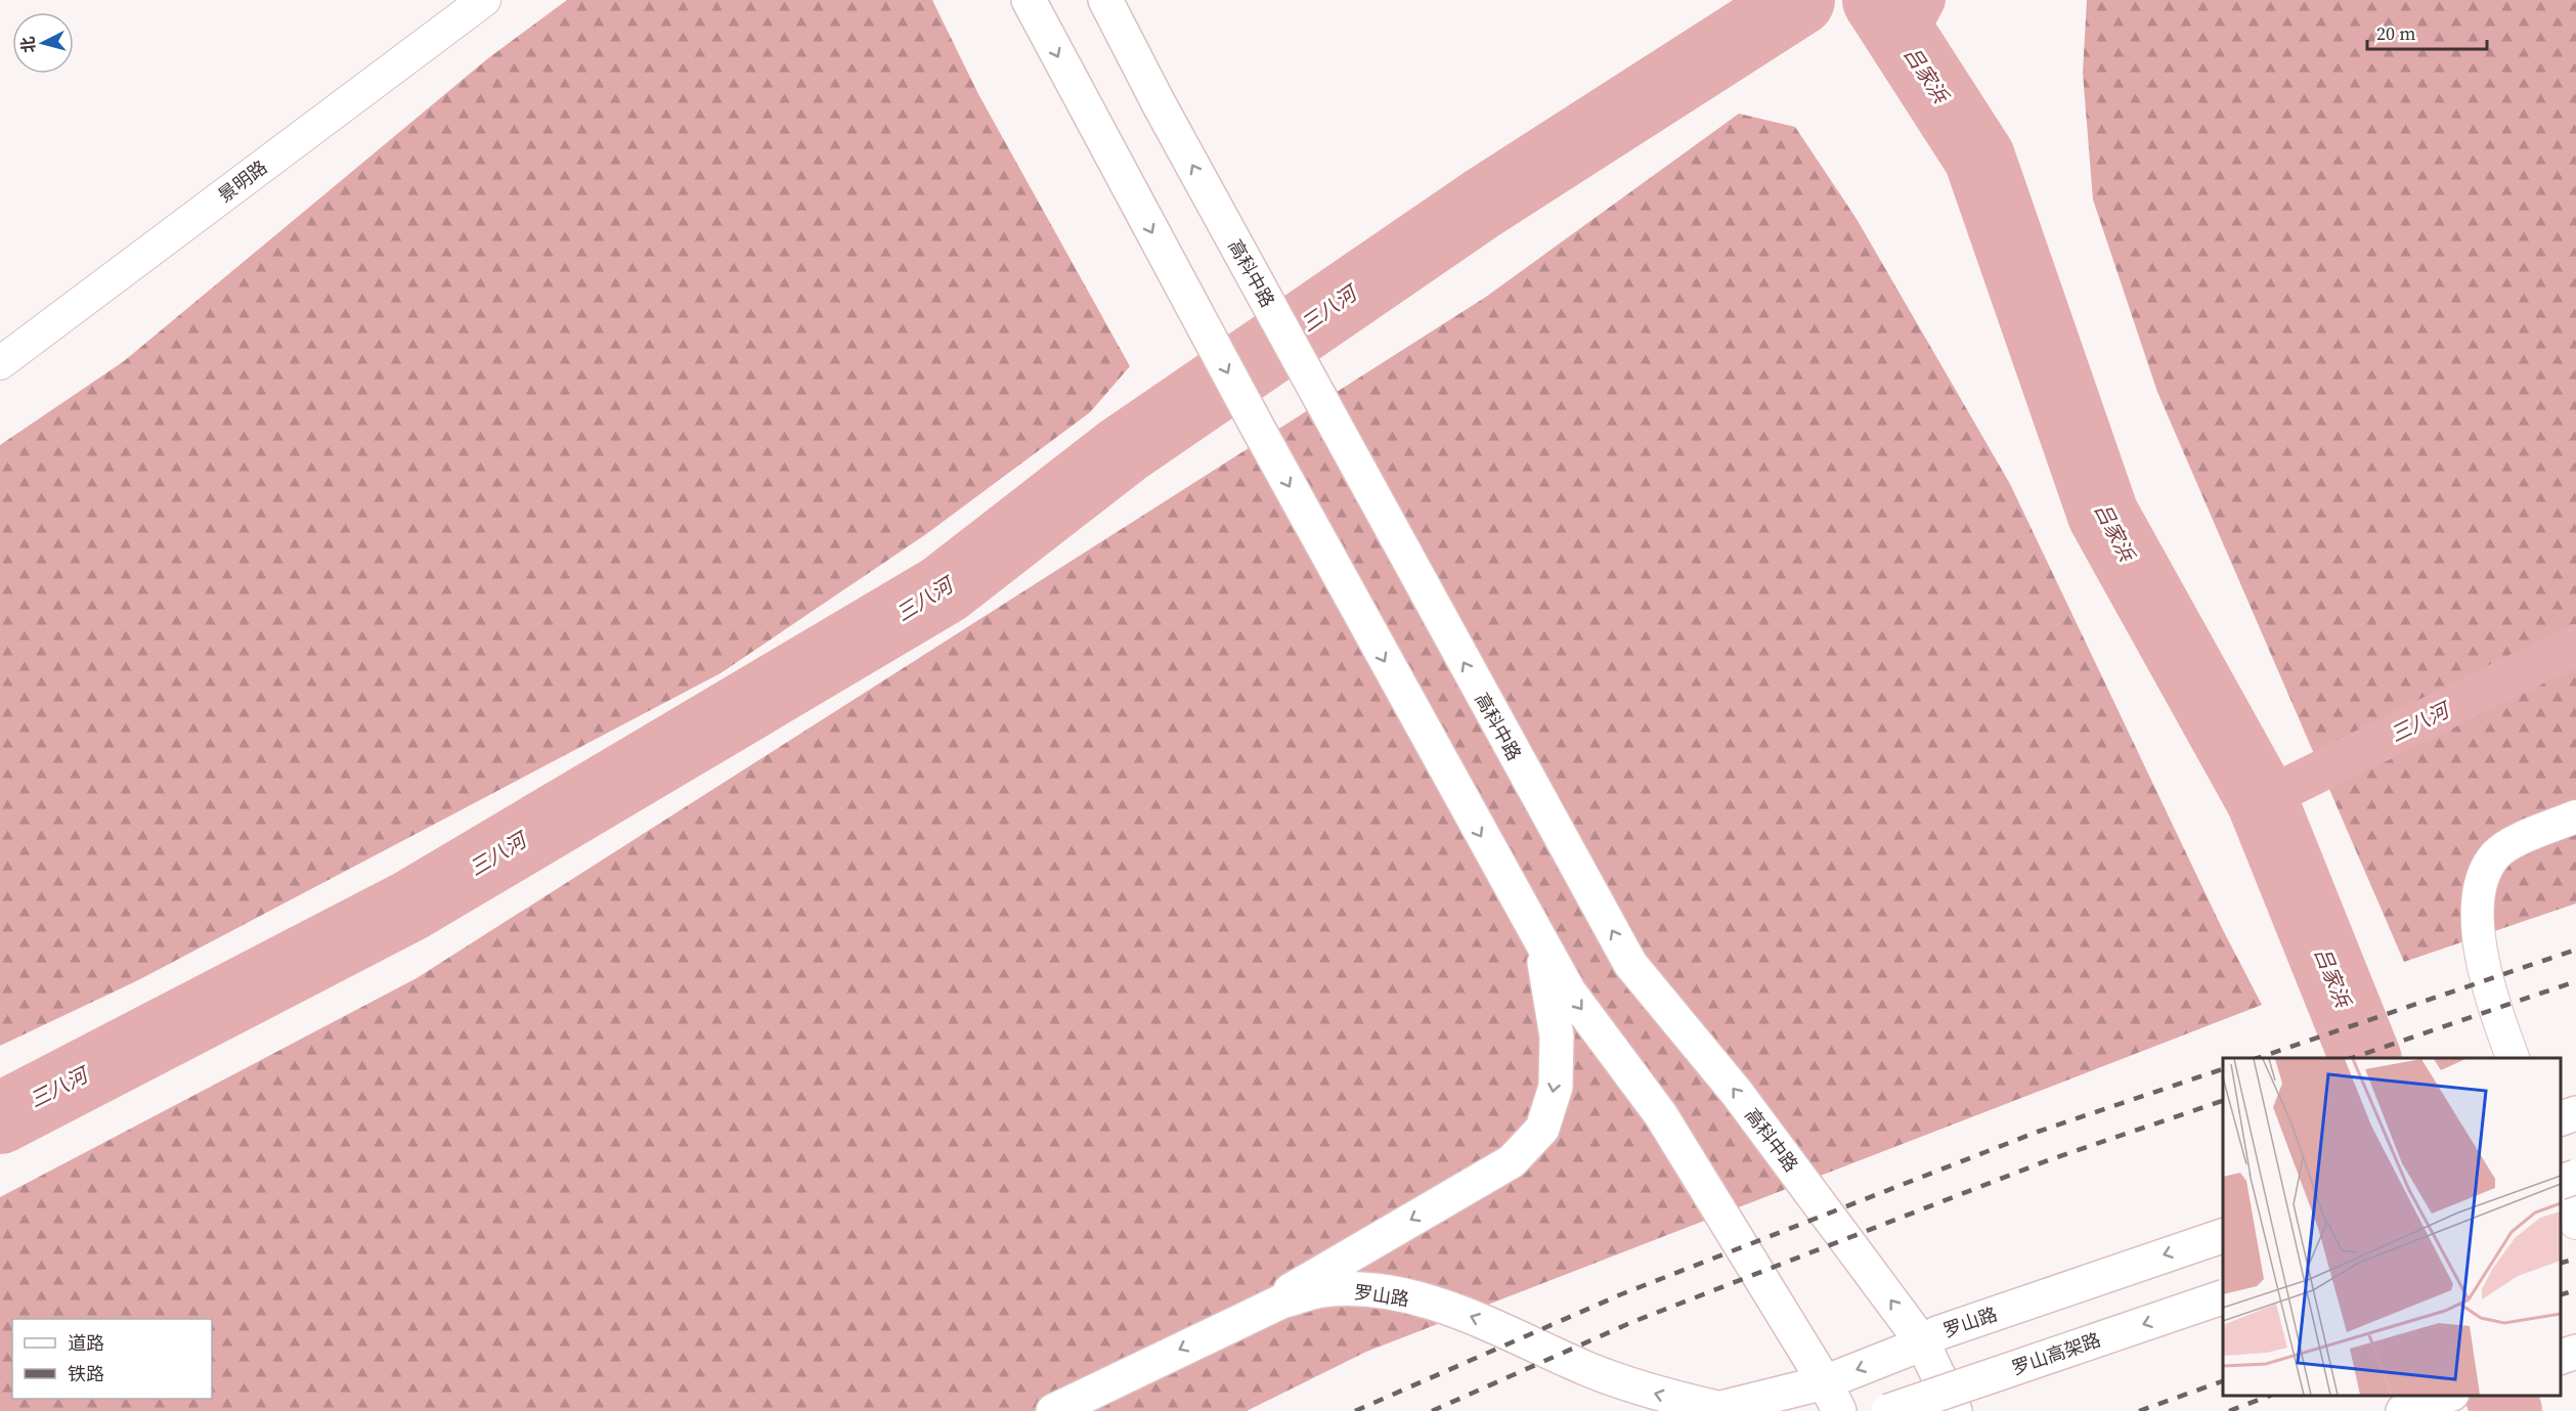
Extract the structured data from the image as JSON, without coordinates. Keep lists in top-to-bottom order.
{
  "streets": {
    "main road": ["高科中路", "罗山路", "罗山高架路"],
    "street": ["景明路"]
  },
  "crossings": [
    ["高科中路", "罗山路"]
  ],
  "one_way": ["罗山路", "罗山高架路"],
  "water": ["吕家浜", "三八河"],
  "legend": ["道路", "铁路"],
  "scale_bar": "20 m",
  "north": "left"
}
